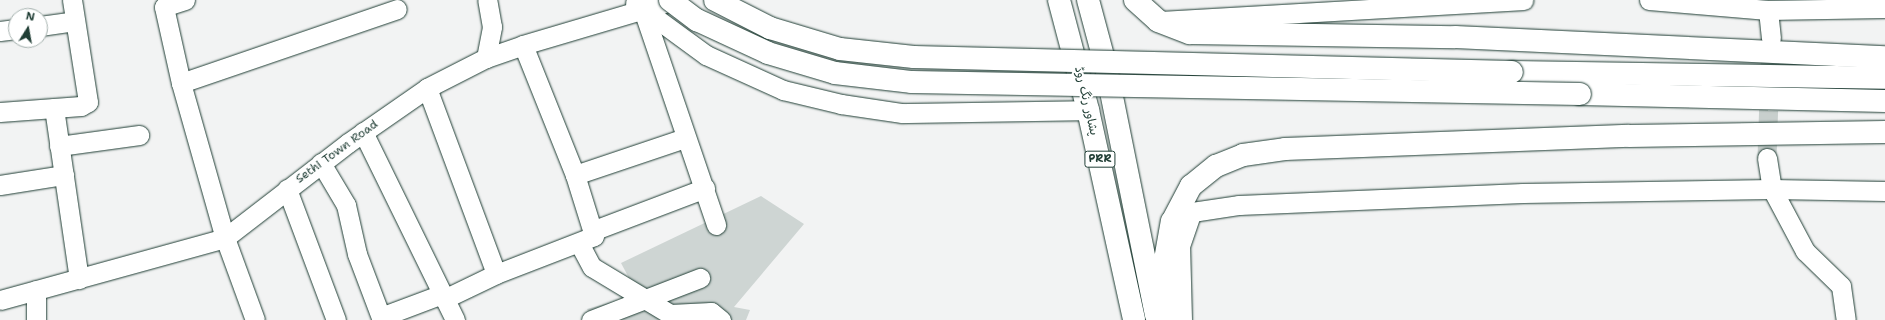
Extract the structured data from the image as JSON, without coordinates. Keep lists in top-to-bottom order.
{
  "streets": {
    "highway": ["پشاور رنگ روڈ", "PRR"],
    "street": ["Sethi Town Road"]
  },
  "north": "top"
}
